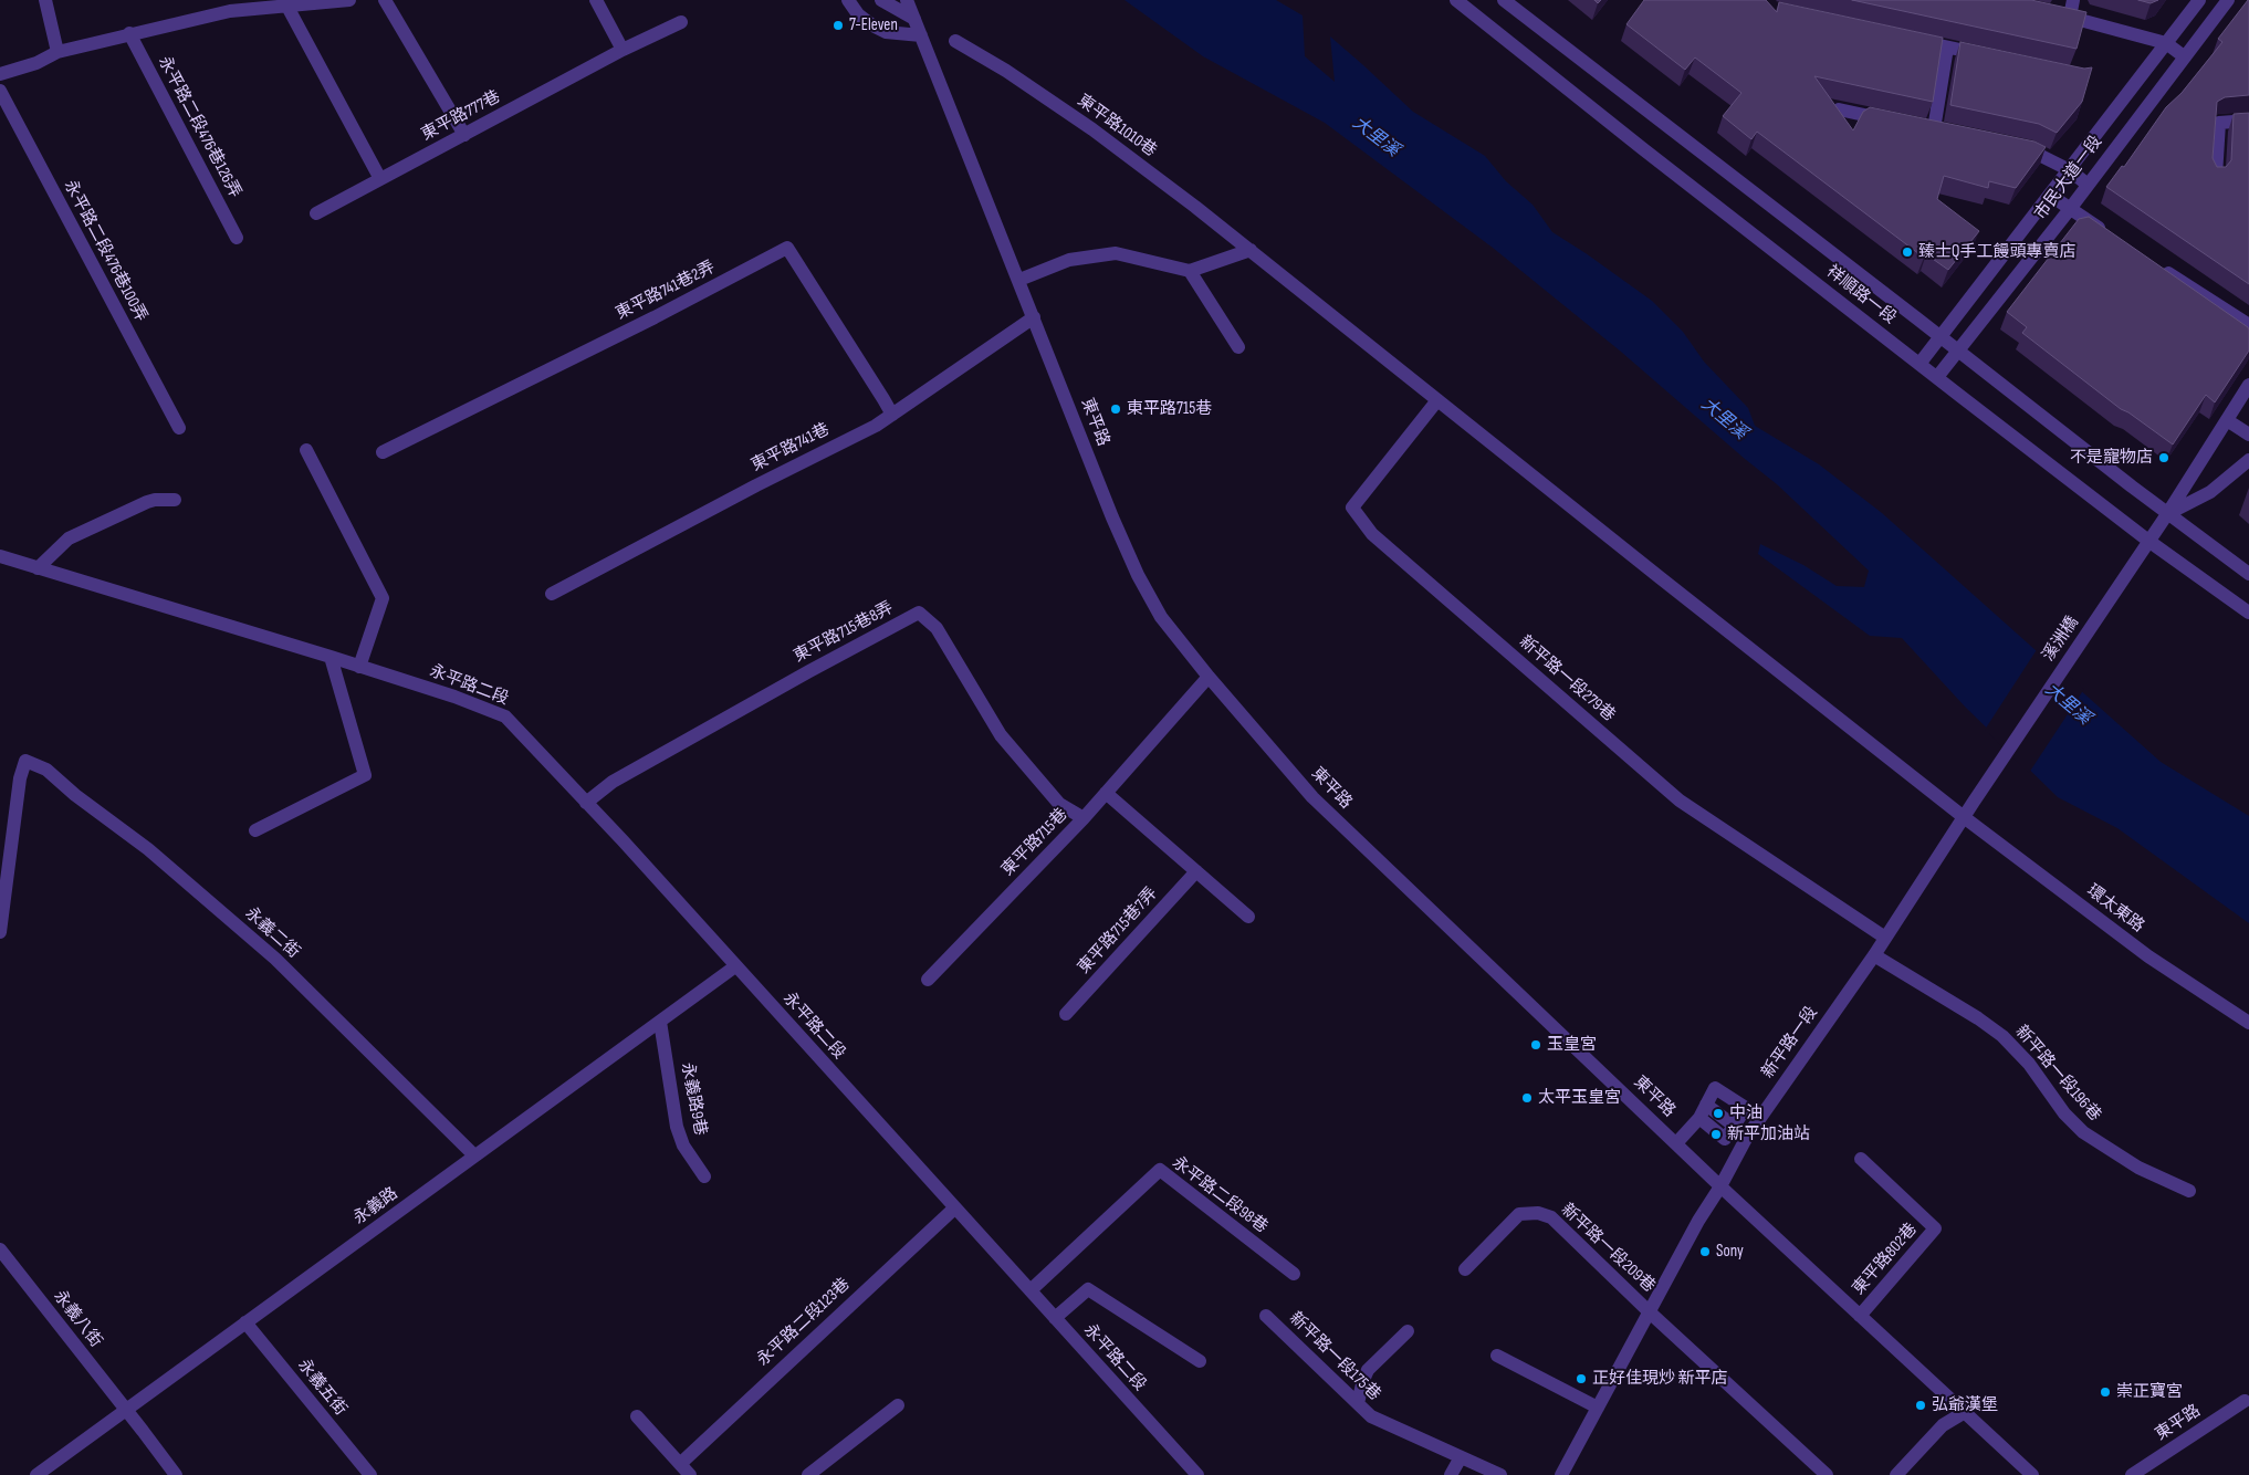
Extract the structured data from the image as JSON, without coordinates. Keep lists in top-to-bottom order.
{
  "streets": {
    "street": [
      "東平路777巷",
      "東平路1010巷",
      "永平路二段476巷126弄",
      "市民大道一段",
      "永平路二段476巷100弄",
      "東平路741巷2弄",
      "祥順路一段",
      "東平路",
      "東平路741巷",
      "東平路715巷8弄",
      "溪洲橋",
      "新平路一段279巷",
      "永平路二段",
      "東平路715巷",
      "環太東路",
      "東平路715巷7弄",
      "永義二街",
      "新平路一段",
      "新平路一段196巷",
      "永義路9巷",
      "永平路二段98巷",
      "永義路",
      "新平路一段209巷",
      "東平路802巷",
      "永義八街",
      "永平路二段123巷",
      "新平路一段175巷",
      "永義五街"
    ]
  },
  "crossings": [
    ["東平路1010巷", "新平路一段279巷"],
    ["東平路1010巷", "環太東路"],
    ["市民大道一段", "祥順路一段"],
    ["東平路741巷2弄", "東平路741巷"],
    ["祥順路一段", "溪洲橋"],
    ["東平路", "東平路741巷"],
    ["東平路", "東平路715巷"],
    ["東平路", "新平路一段"],
    ["東平路", "東平路802巷"],
    ["東平路715巷8弄", "永平路二段"],
    ["東平路715巷8弄", "東平路715巷"],
    ["溪洲橋", "新平路一段"],
    ["新平路一段279巷", "環太東路"],
    ["新平路一段279巷", "新平路一段"],
    ["永平路二段", "永平路二段98巷"],
    ["永平路二段", "永義路"],
    ["永平路二段", "永平路二段123巷"],
    ["環太東路", "新平路一段"],
    ["永義二街", "永義路"],
    ["新平路一段", "新平路一段196巷"],
    ["新平路一段", "新平路一段209巷"],
    ["永義路9巷", "永義路"],
    ["永義路", "永義八街"],
    ["永義路", "永義五街"]
  ],
  "water": ["大里溪"],
  "places": [
    "7-Eleven",
    "臻士Q手工饅頭專賣店",
    "東平路715巷",
    "不是寵物店",
    "玉皇宮",
    "太平玉皇宮",
    "中油",
    "新平加油站",
    "Sony",
    "正好佳現炒 新平店",
    "崇正寶宮",
    "弘爺漢堡"
  ]
}
